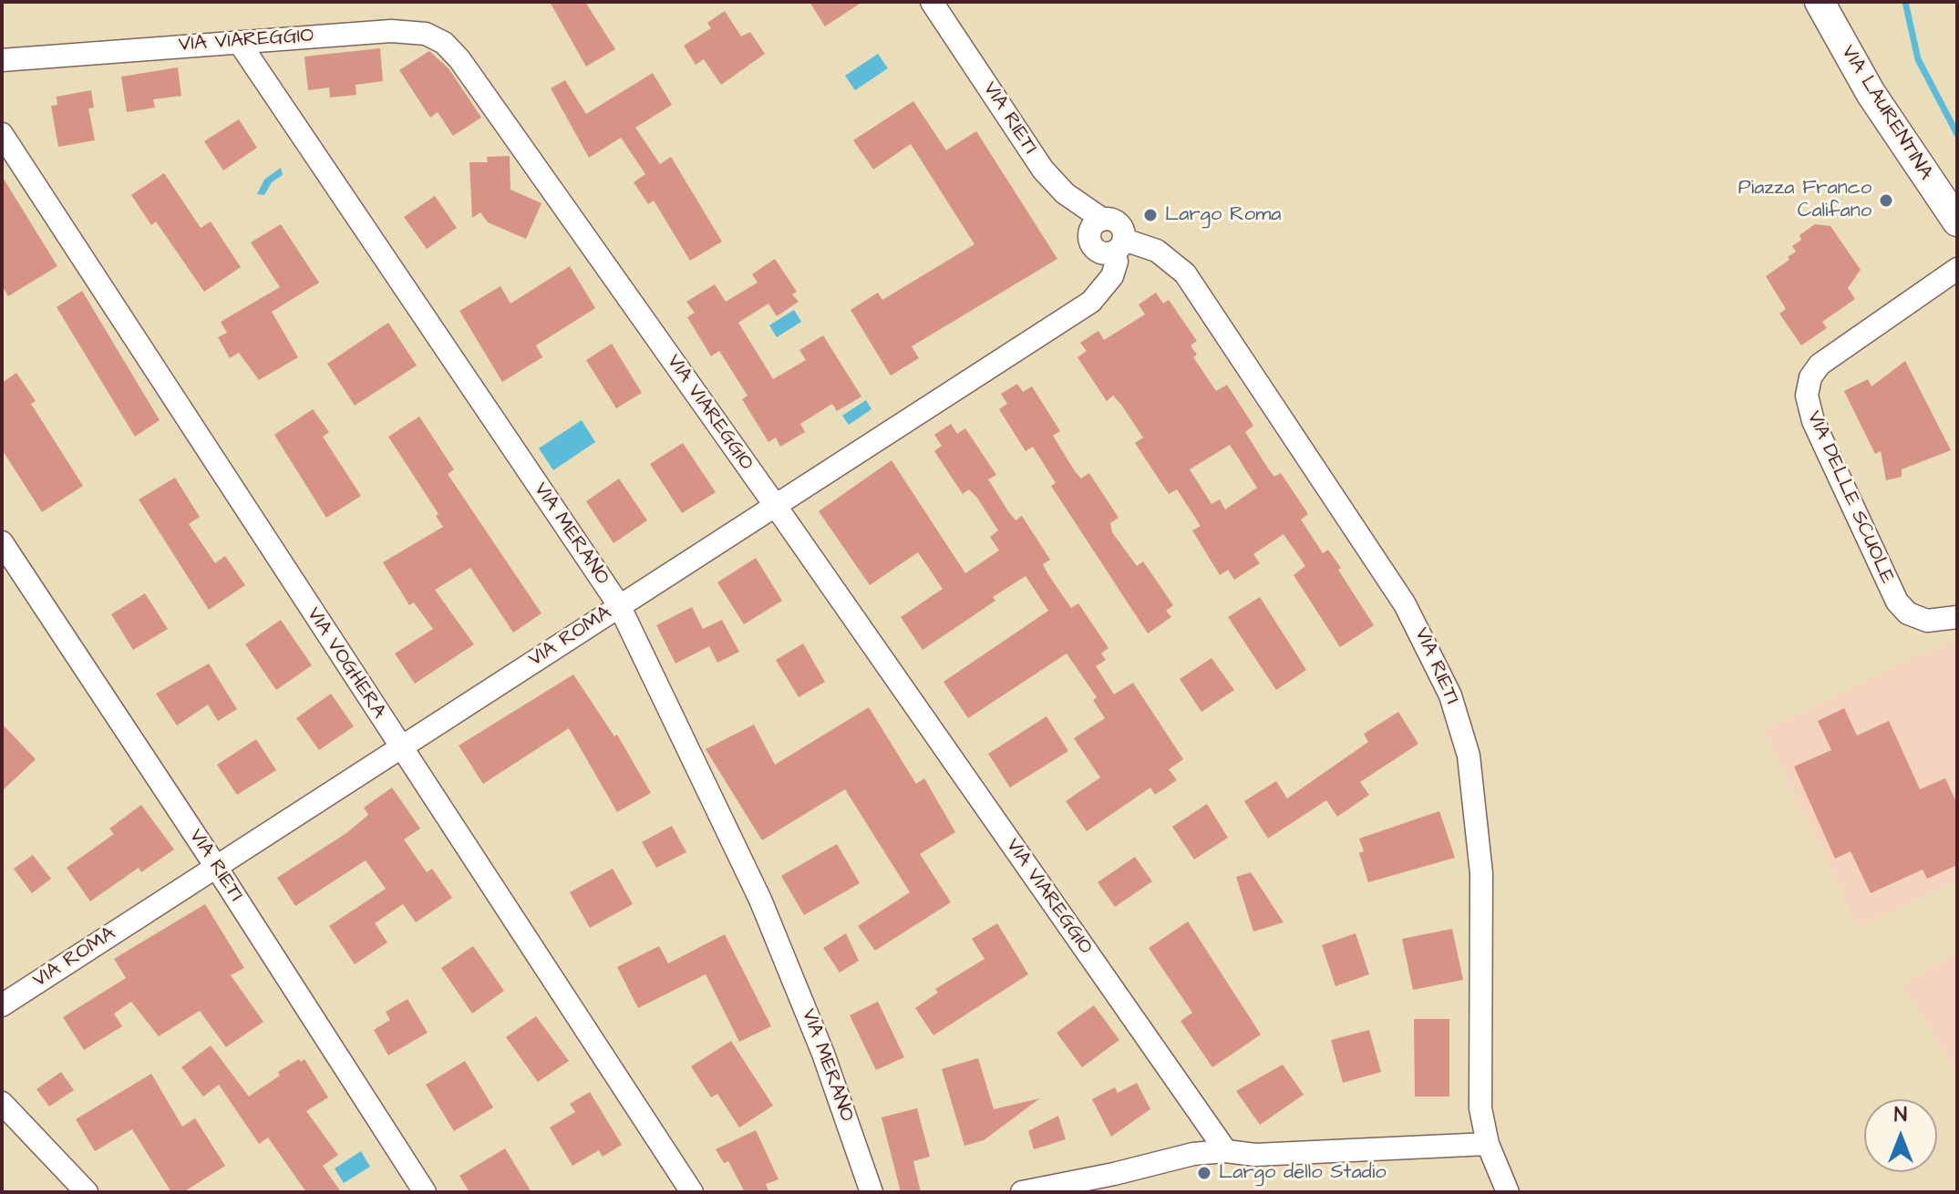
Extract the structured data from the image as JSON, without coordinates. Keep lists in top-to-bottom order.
{
  "streets": {
    "main road": ["VIA LAURENTINA"],
    "street": [
      "VIA VIAREGGIO",
      "VIA RIETI",
      "VIA DELLE SCUOLE",
      "VIA MERANO",
      "VIA ROMA",
      "VIA VOGHERA"
    ]
  },
  "crossings": [
    ["VIA VIAREGGIO", "VIA MERANO"],
    ["VIA VIAREGGIO", "VIA ROMA"],
    ["VIA RIETI", "VIA ROMA"],
    ["VIA MERANO", "VIA ROMA"],
    ["VIA ROMA", "VIA VOGHERA"]
  ],
  "places": ["Piazza Franco Califano", "Largo Roma", "Largo dello Stadio"],
  "north": "top"
}
